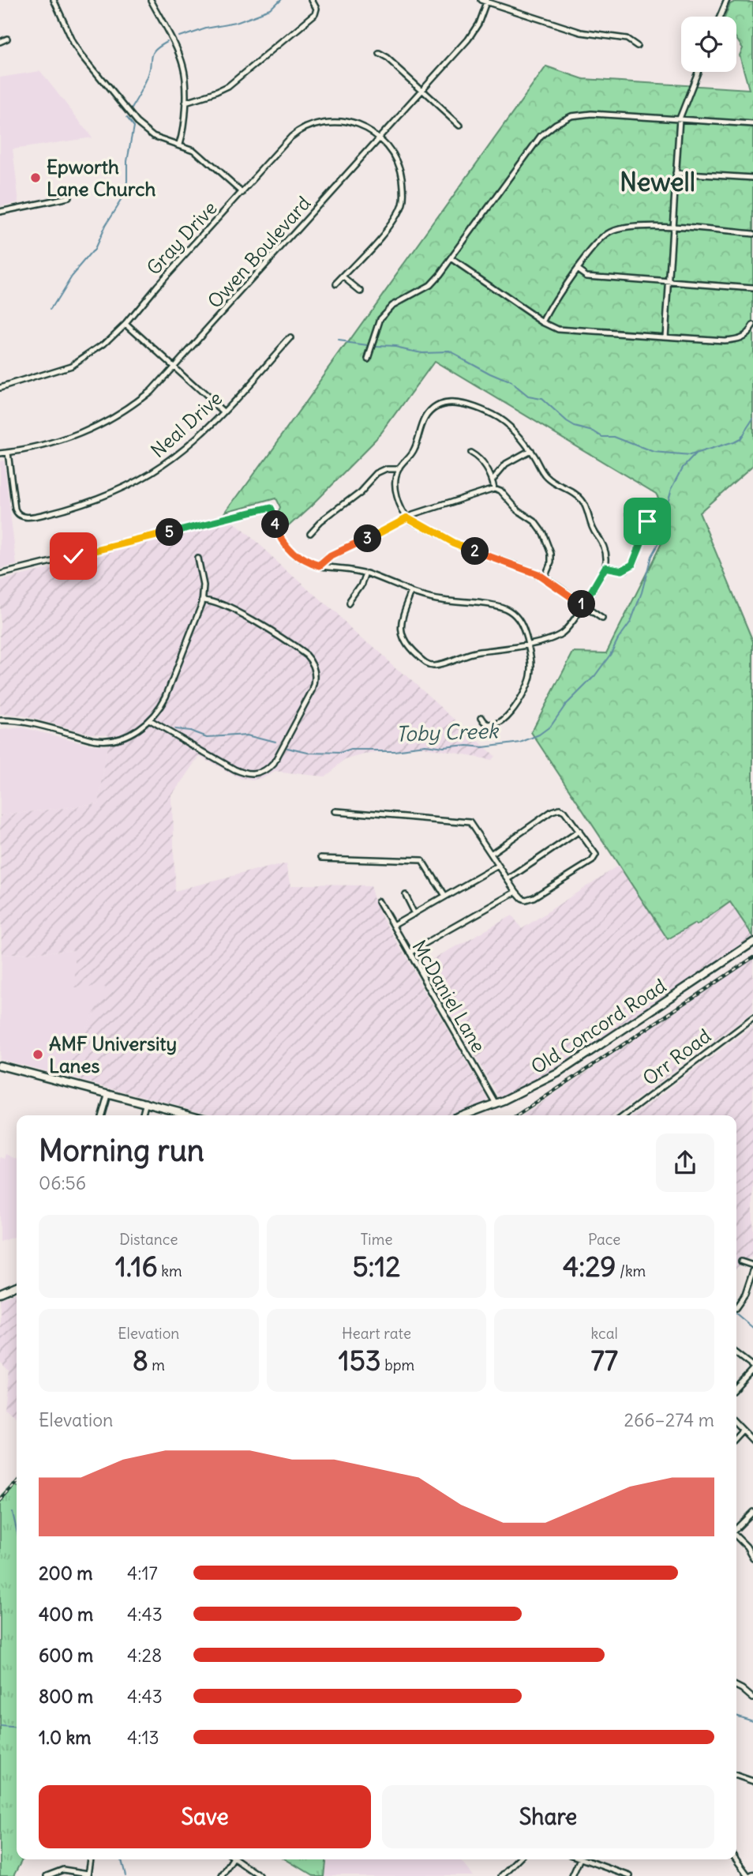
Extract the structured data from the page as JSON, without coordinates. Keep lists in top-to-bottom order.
{
  "streets": {
    "street": [
      "Gray Drive",
      "Owen Boulevard",
      "Neal Drive",
      "McDaniel Lane",
      "Old Concord Road",
      "Orr Road"
    ]
  },
  "crossings": [
    ["Gray Drive", "Owen Boulevard"],
    ["Owen Boulevard", "Neal Drive"],
    ["McDaniel Lane", "Old Concord Road"]
  ],
  "districts": ["Newell"],
  "water": ["Toby Creek"],
  "places": ["Epworth Lane Church", "AMF University Lanes"],
  "page": {
    "pins": [
      "4",
      "5",
      "3",
      "2",
      "1"
    ],
    "heading": ["Morning run", "06:56"],
    "stats": [
      ["Distance", "1.16 km"],
      ["Time", "5:12"],
      ["Pace", "4:29 /km"],
      ["Elevation", "8 m"],
      ["Heart rate", "153 bpm"],
      ["kcal", "77"]
    ],
    "chart": ["Elevation", "266–274 m"],
    "list": [
      {
        "name": "200 m",
        "note": "4:17"
      },
      {
        "name": "400 m",
        "note": "4:43"
      },
      {
        "name": "600 m",
        "note": "4:28"
      },
      {
        "name": "800 m",
        "note": "4:43"
      },
      {
        "name": "1.0 km",
        "note": "4:13"
      }
    ],
    "buttons": ["Save", "Share"]
  }
}
